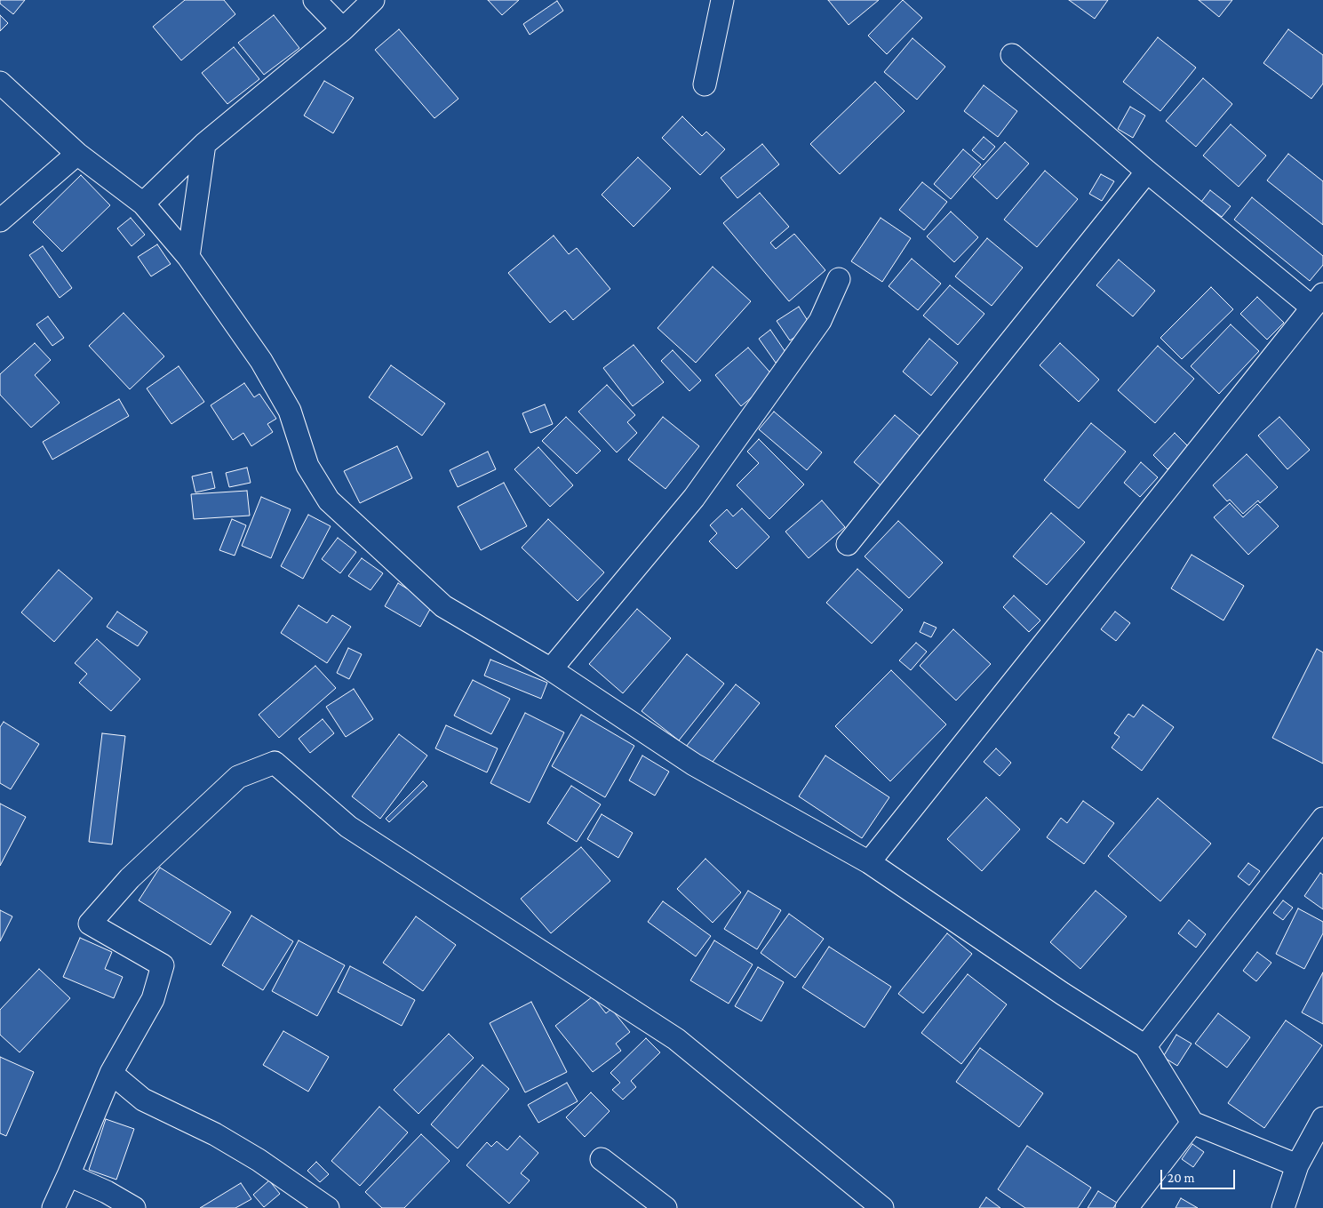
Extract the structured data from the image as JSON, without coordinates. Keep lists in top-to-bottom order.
{
  "scale_bar": "20 m"
}
